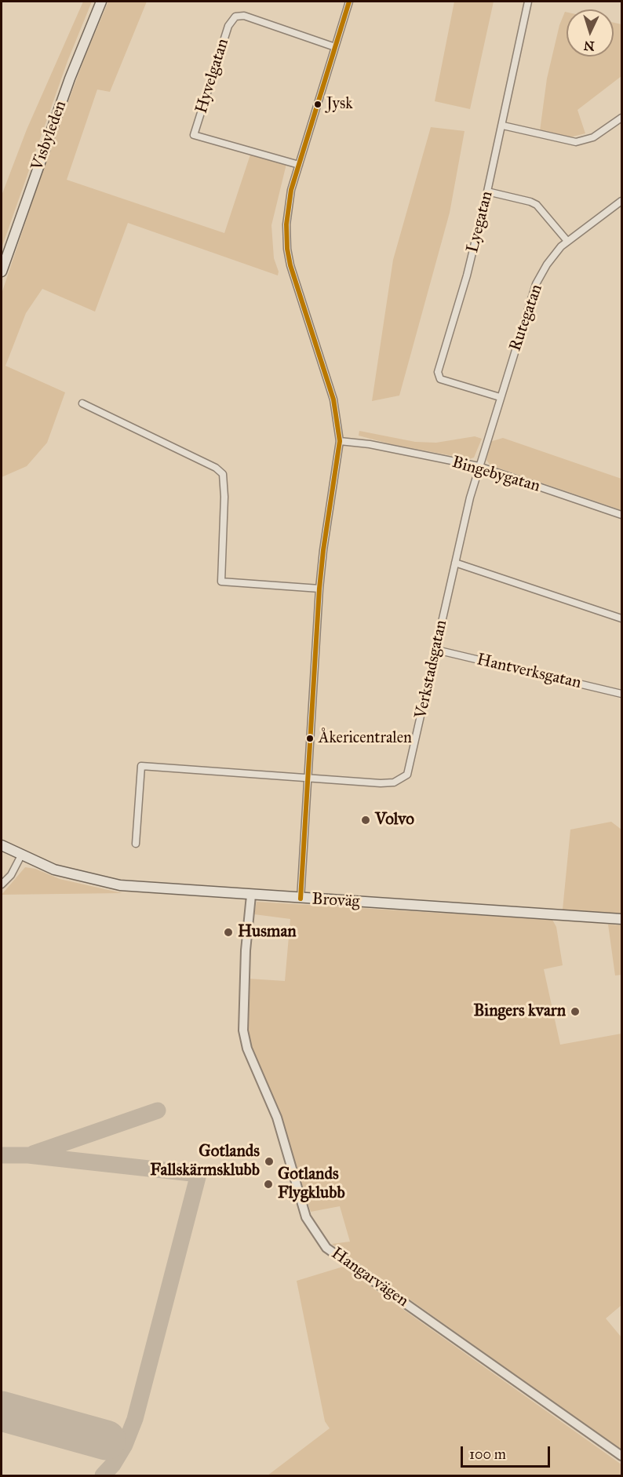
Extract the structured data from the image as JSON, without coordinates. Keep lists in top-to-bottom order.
{
  "streets": {
    "main road": ["Visbyleden", "Broväg"],
    "street": [
      "Hyvelgatan",
      "Lyegatan",
      "Rutegatan",
      "Bingebygatan",
      "Verkstadsgatan",
      "Hantverksgatan",
      "Hangarvägen"
    ]
  },
  "crossings": [
    ["Lyegatan", "Rutegatan"],
    ["Rutegatan", "Bingebygatan"],
    ["Rutegatan", "Verkstadsgatan"],
    ["Bingebygatan", "Verkstadsgatan"],
    ["Verkstadsgatan", "Hantverksgatan"],
    ["Broväg", "Hangarvägen"]
  ],
  "places": [
    "Jysk",
    "Åkericentralen",
    "Volvo",
    "Husman",
    "Bingers kvarn",
    "Gotlands Fallskärmsklubb",
    "Gotlands Flygklubb"
  ],
  "scale_bar": "100 m",
  "north": "bottom"
}
